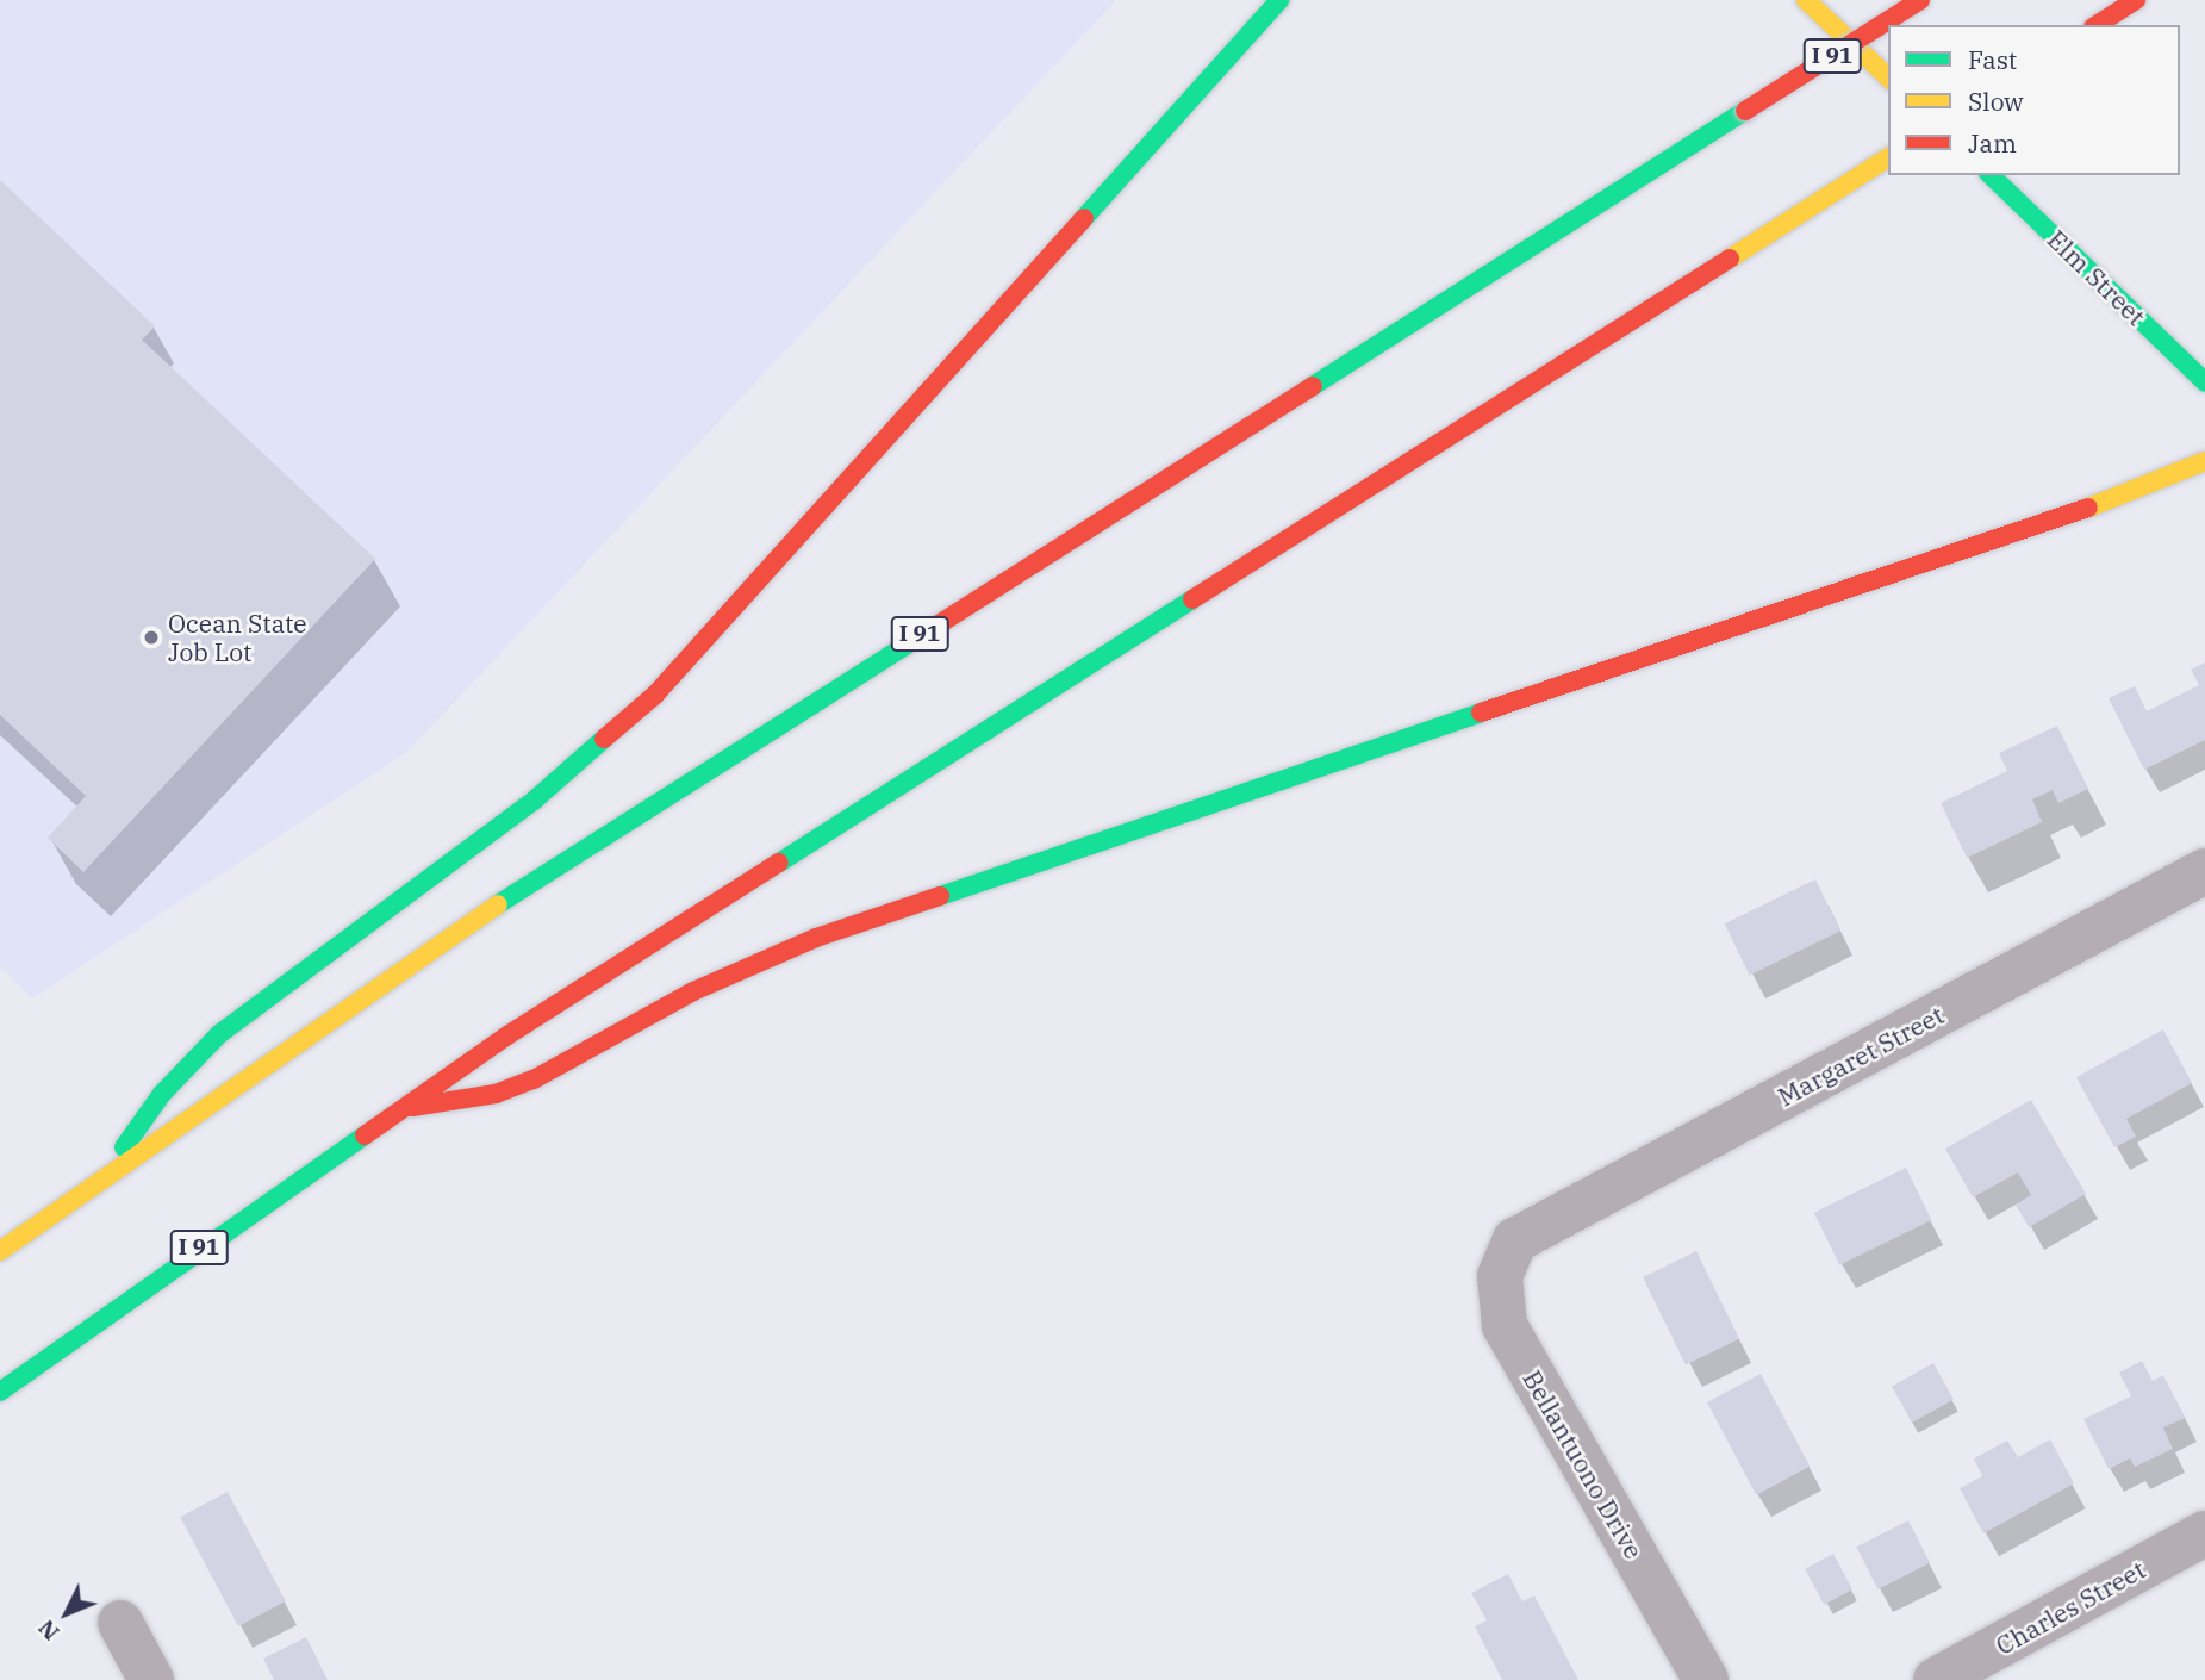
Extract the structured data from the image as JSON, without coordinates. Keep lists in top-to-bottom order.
{
  "streets": {
    "main road": ["I 91", "Elm Street"],
    "street": ["Margaret Street", "Bellantuono Drive", "Charles Street"]
  },
  "crossings": [
    ["Margaret Street", "Bellantuono Drive"]
  ],
  "places": ["Ocean State Job Lot"],
  "legend": ["Fast", "Slow", "Jam"],
  "north": "bottom left"
}
